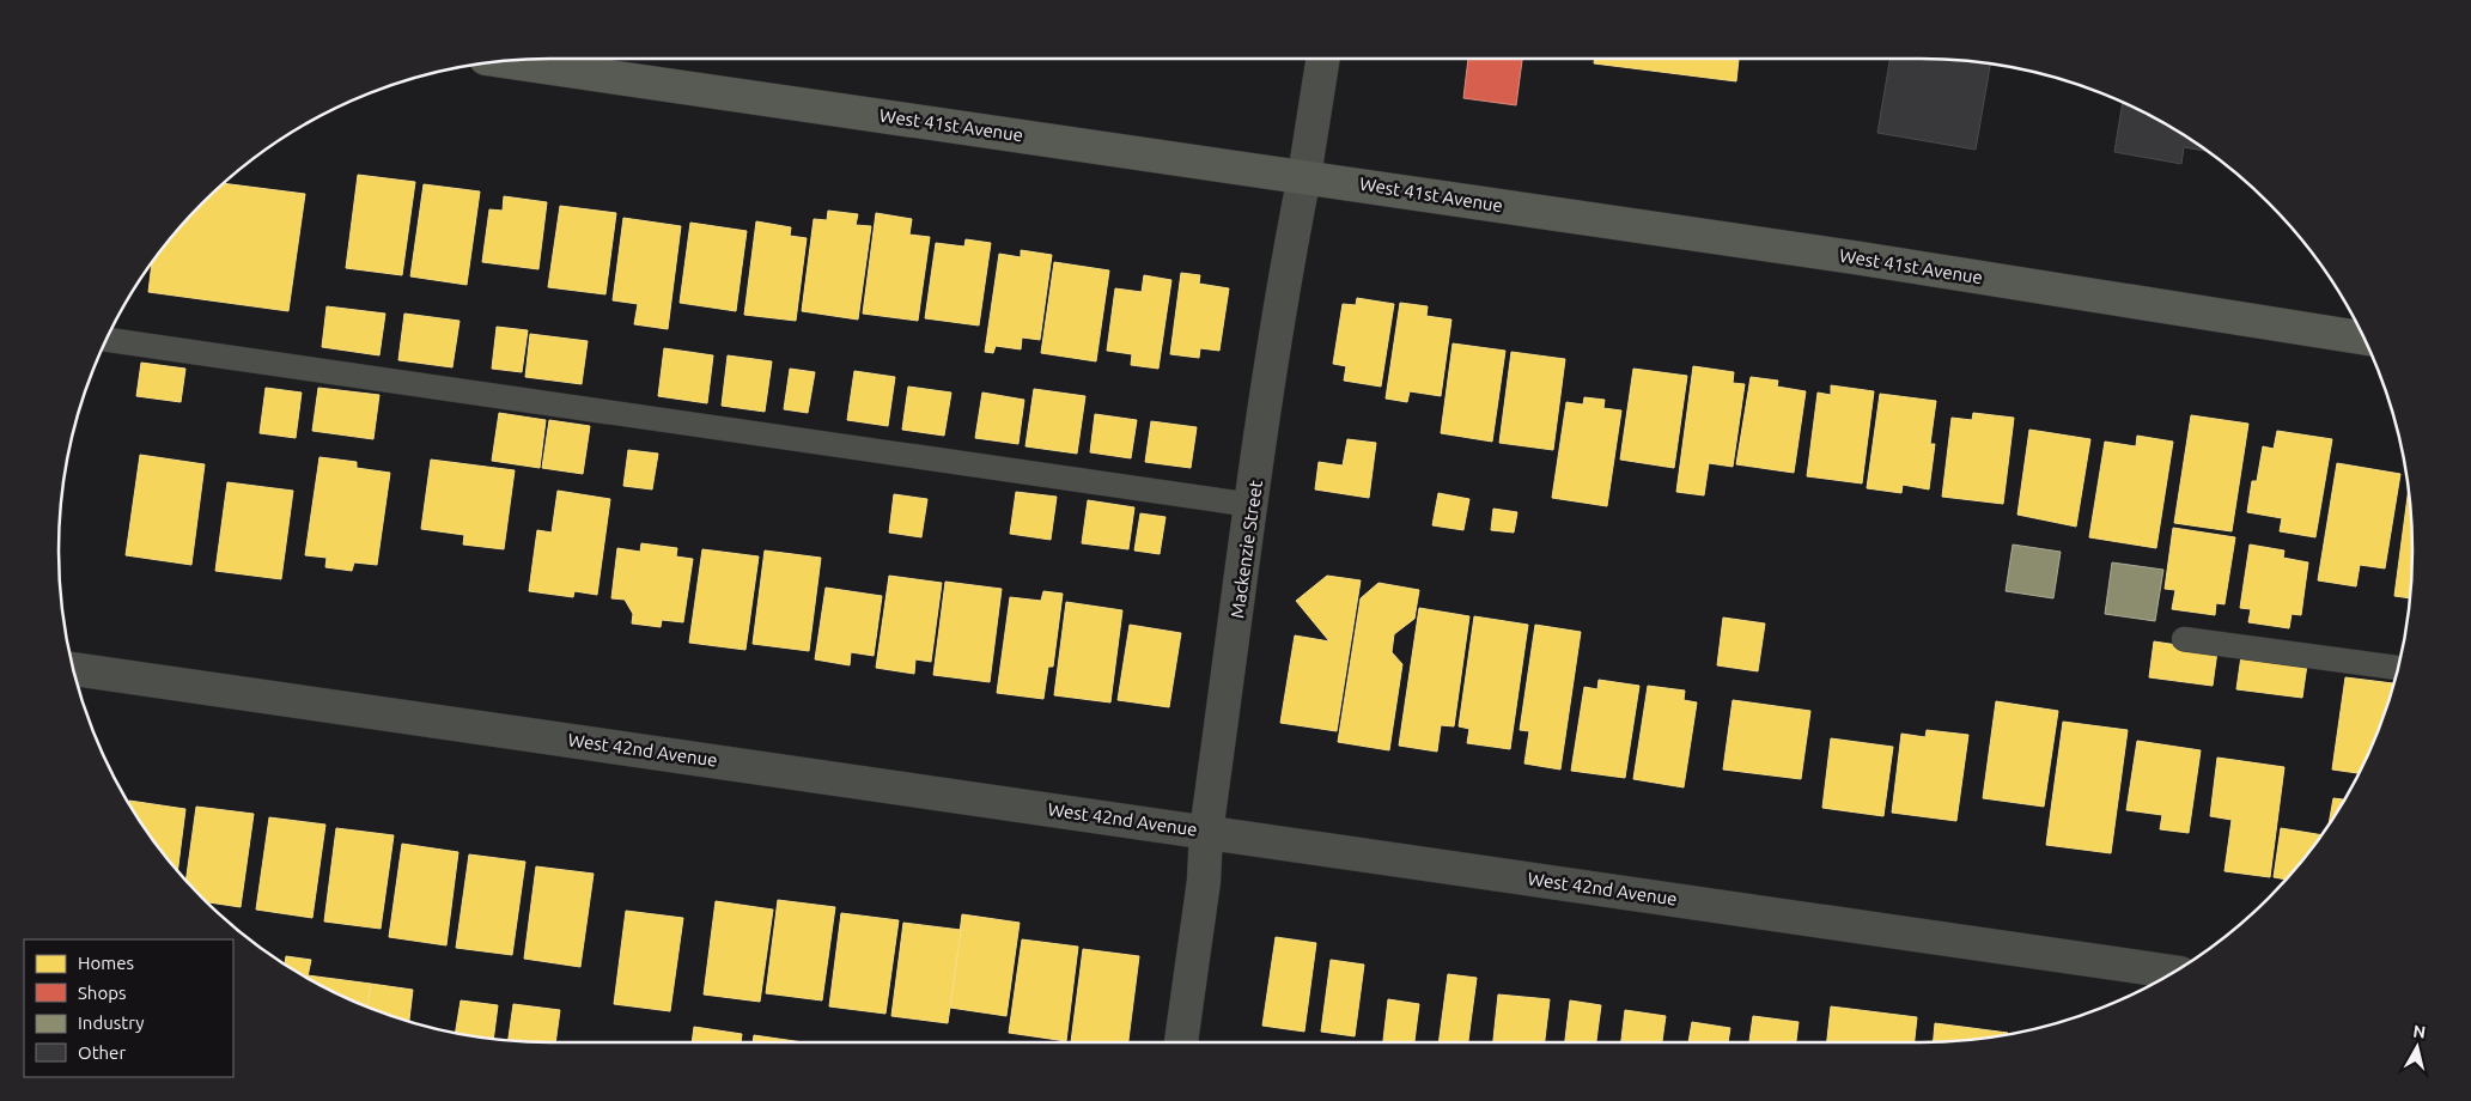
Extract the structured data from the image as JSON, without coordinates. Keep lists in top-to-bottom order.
{
  "streets": {
    "main road": ["West 41st Avenue"],
    "street": ["Mackenzie Street", "West 42nd Avenue"]
  },
  "crossings": [
    ["West 41st Avenue", "Mackenzie Street"],
    ["Mackenzie Street", "West 42nd Avenue"]
  ],
  "legend": [
    "Homes",
    "Shops",
    "Industry",
    "Other"
  ],
  "north": "top"
}
